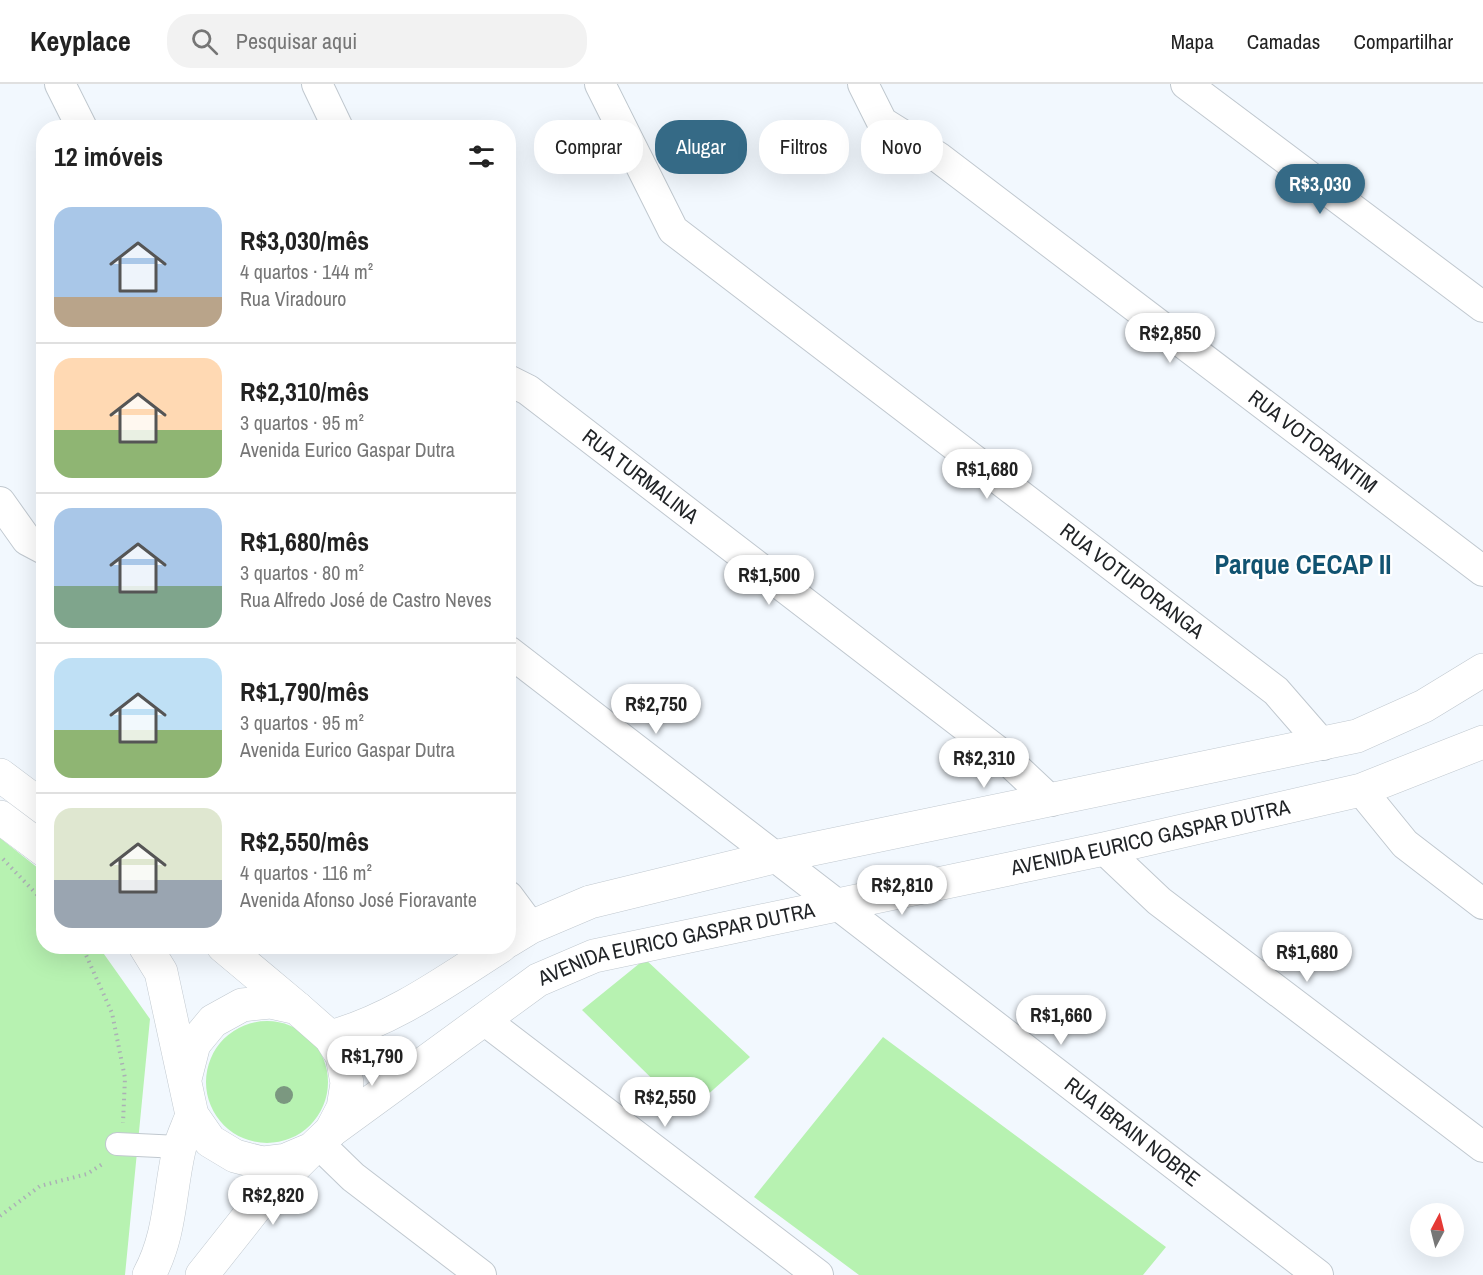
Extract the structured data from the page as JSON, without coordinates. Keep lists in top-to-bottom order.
{
  "streets": {
    "street": [
      "RUA VOTORANTIM",
      "RUA TURMALINA",
      "RUA VOTUPORANGA",
      "AVENIDA EURICO GASPAR DUTRA",
      "RUA IBRAIN NOBRE"
    ]
  },
  "crossings": [
    ["AVENIDA EURICO GASPAR DUTRA", "RUA IBRAIN NOBRE"]
  ],
  "districts": ["Parque CECAP II"],
  "north": "top",
  "page": {
    "header": "Keyplace",
    "search": "Pesquisar aqui",
    "nav": ["Mapa", "Camadas", "Compartilhar"],
    "chip": [
      "Comprar",
      "Alugar",
      "Filtros",
      "Novo"
    ],
    "heading": "12 imóveis",
    "price": [
      "R$3,030",
      "R$2,850",
      "R$1,680",
      "R$1,500",
      "R$2,750",
      "R$2,310",
      "R$2,810",
      "R$1,680",
      "R$1,660",
      "R$1,790",
      "R$2,550",
      "R$2,820"
    ],
    "list": [
      {
        "name": "R$3,030/mês",
        "note": "4 quartos · 144 m² · Rua Viradouro"
      },
      {
        "name": "R$2,310/mês",
        "note": "3 quartos · 95 m² · Avenida Eurico Gaspar Dutra"
      },
      {
        "name": "R$1,680/mês",
        "note": "3 quartos · 80 m² · Rua Alfredo José de Castro Neves"
      },
      {
        "name": "R$1,790/mês",
        "note": "3 quartos · 95 m² · Avenida Eurico Gaspar Dutra"
      },
      {
        "name": "R$2,550/mês",
        "note": "4 quartos · 116 m² · Avenida Afonso José Fioravante"
      }
    ]
  }
}
